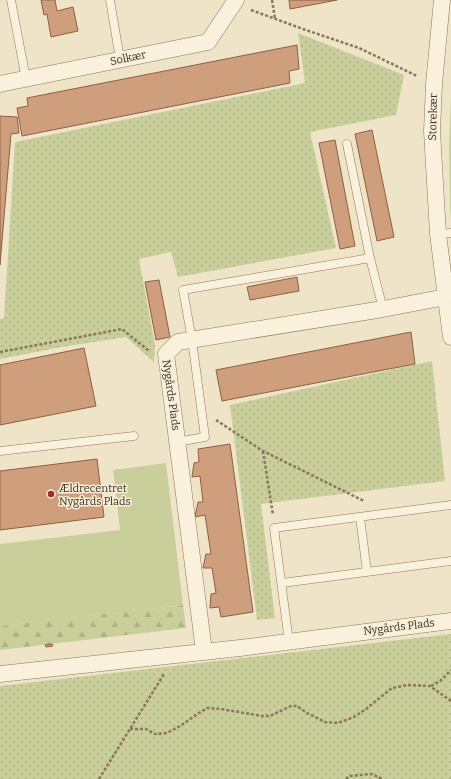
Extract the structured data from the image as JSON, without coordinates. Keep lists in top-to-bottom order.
{
  "streets": {
    "street": ["Solkær", "Storekær", "Nygårds Plads"]
  },
  "places": ["Ældrecentret Nygårds Plads"]
}
